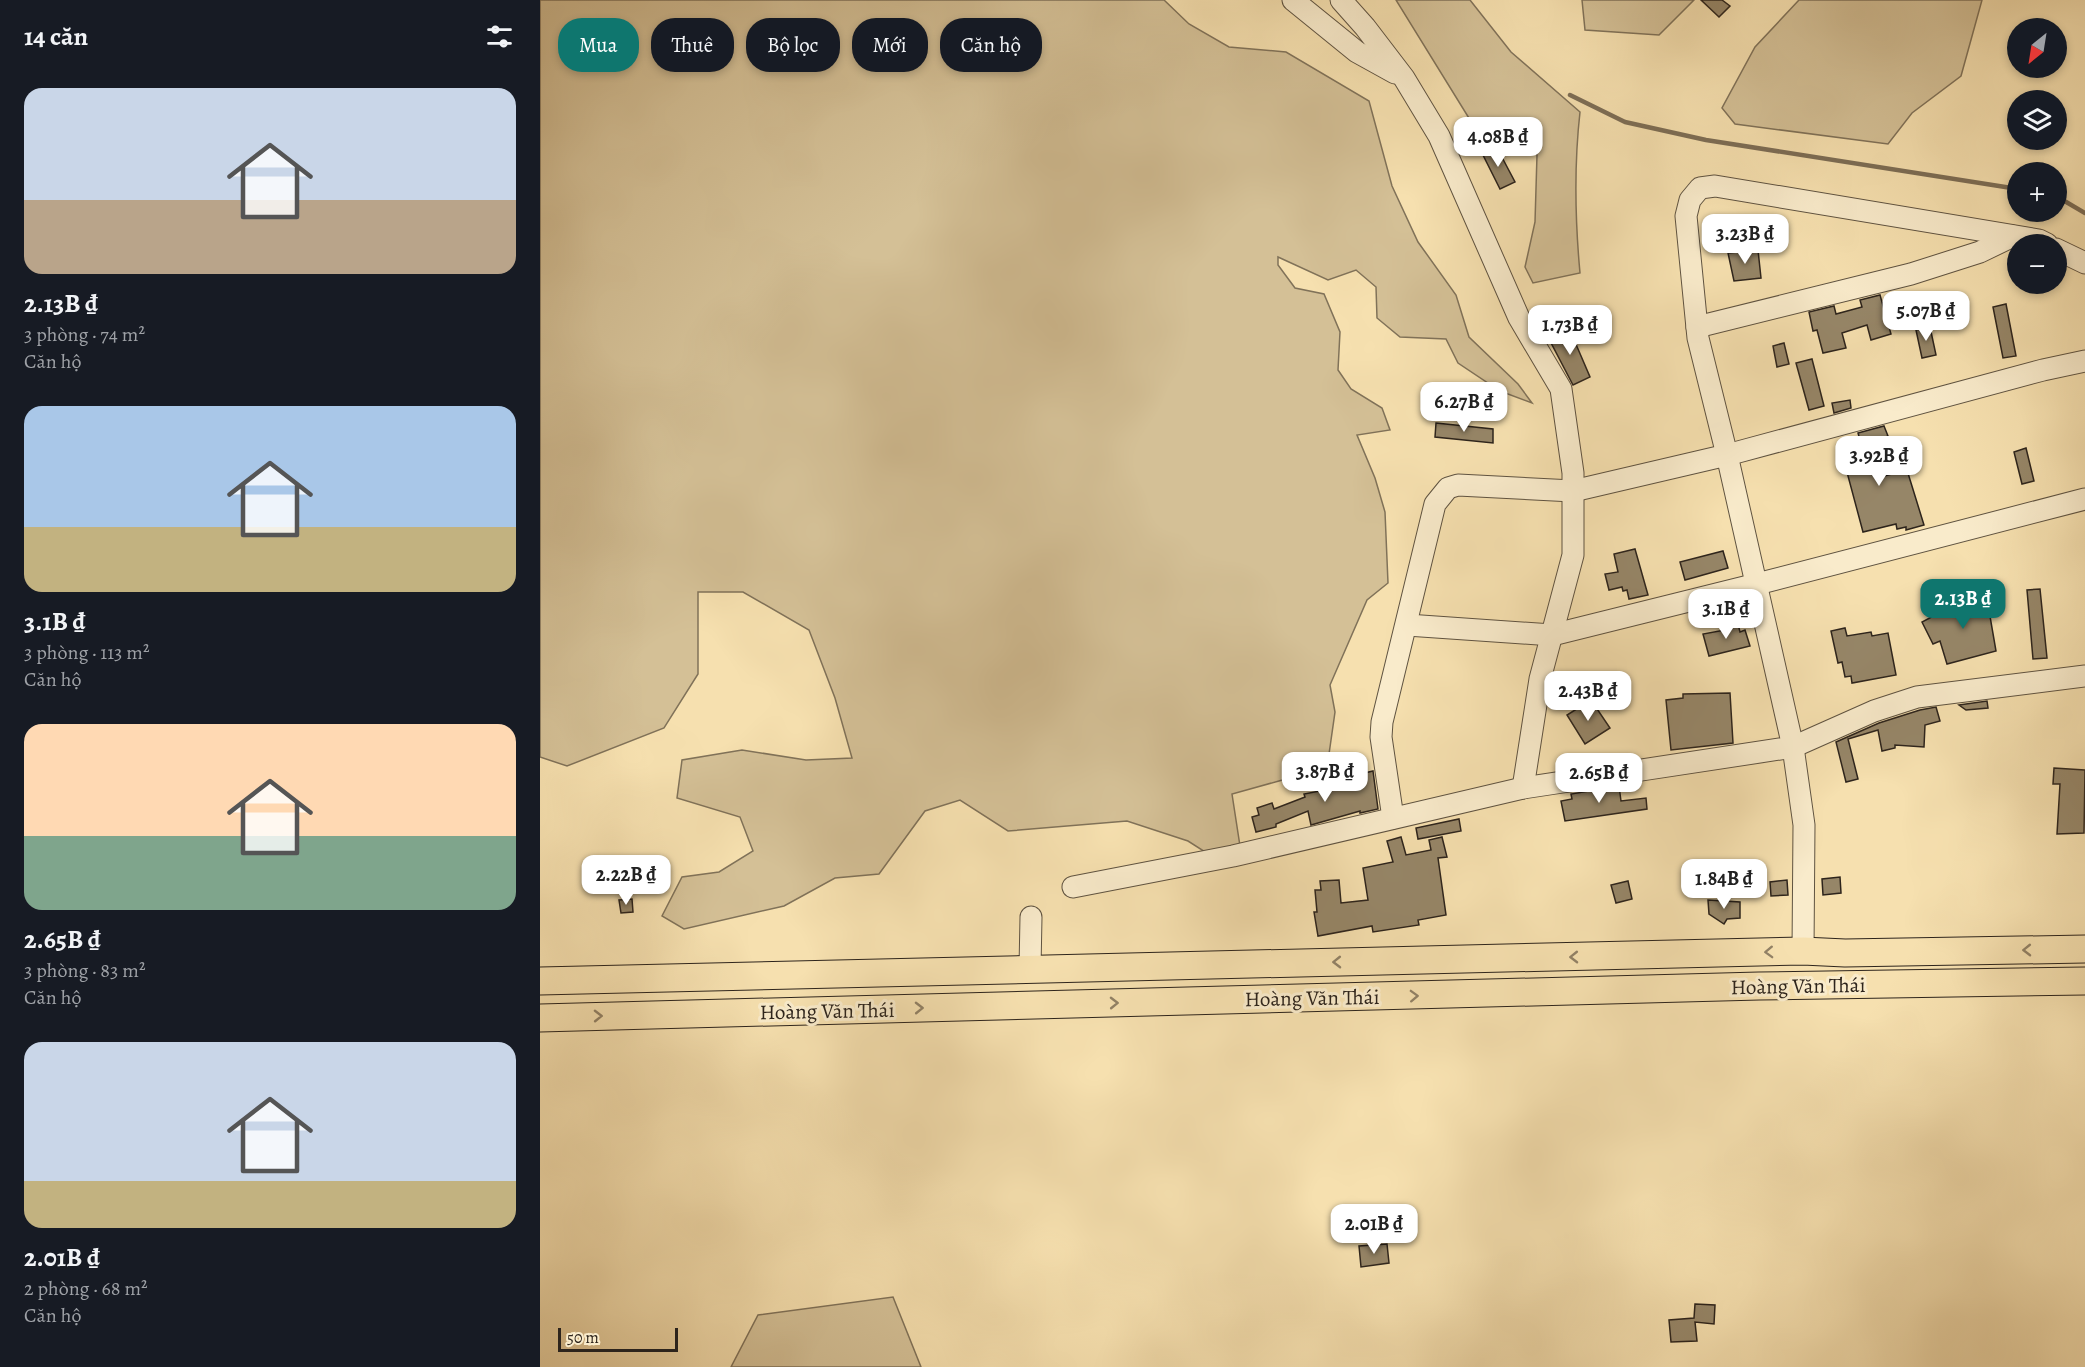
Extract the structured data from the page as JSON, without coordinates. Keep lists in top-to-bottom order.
{
  "streets": {
    "main road": ["Hoàng Văn Thái"]
  },
  "scale_bar": "50 m",
  "north": "bottom left",
  "page": {
    "heading": "14 căn",
    "map_buttons": ["+", "−"],
    "chip": [
      "Mua",
      "Thuê",
      "Bộ lọc",
      "Mới",
      "Căn hộ"
    ],
    "list": [
      {
        "name": "2.13B ₫",
        "note": "3 phòng · 74 m² · Căn hộ"
      },
      {
        "name": "3.1B ₫",
        "note": "3 phòng · 113 m² · Căn hộ"
      },
      {
        "name": "2.65B ₫",
        "note": "3 phòng · 83 m² · Căn hộ"
      },
      {
        "name": "2.01B ₫",
        "note": "2 phòng · 68 m² · Căn hộ"
      }
    ],
    "price": [
      "4.08B ₫",
      "3.23B ₫",
      "5.07B ₫",
      "1.73B ₫",
      "6.27B ₫",
      "3.92B ₫",
      "2.13B ₫",
      "3.1B ₫",
      "2.43B ₫",
      "3.87B ₫",
      "2.65B ₫",
      "2.22B ₫",
      "1.84B ₫",
      "2.01B ₫"
    ],
    "scale": "50 m"
  }
}
